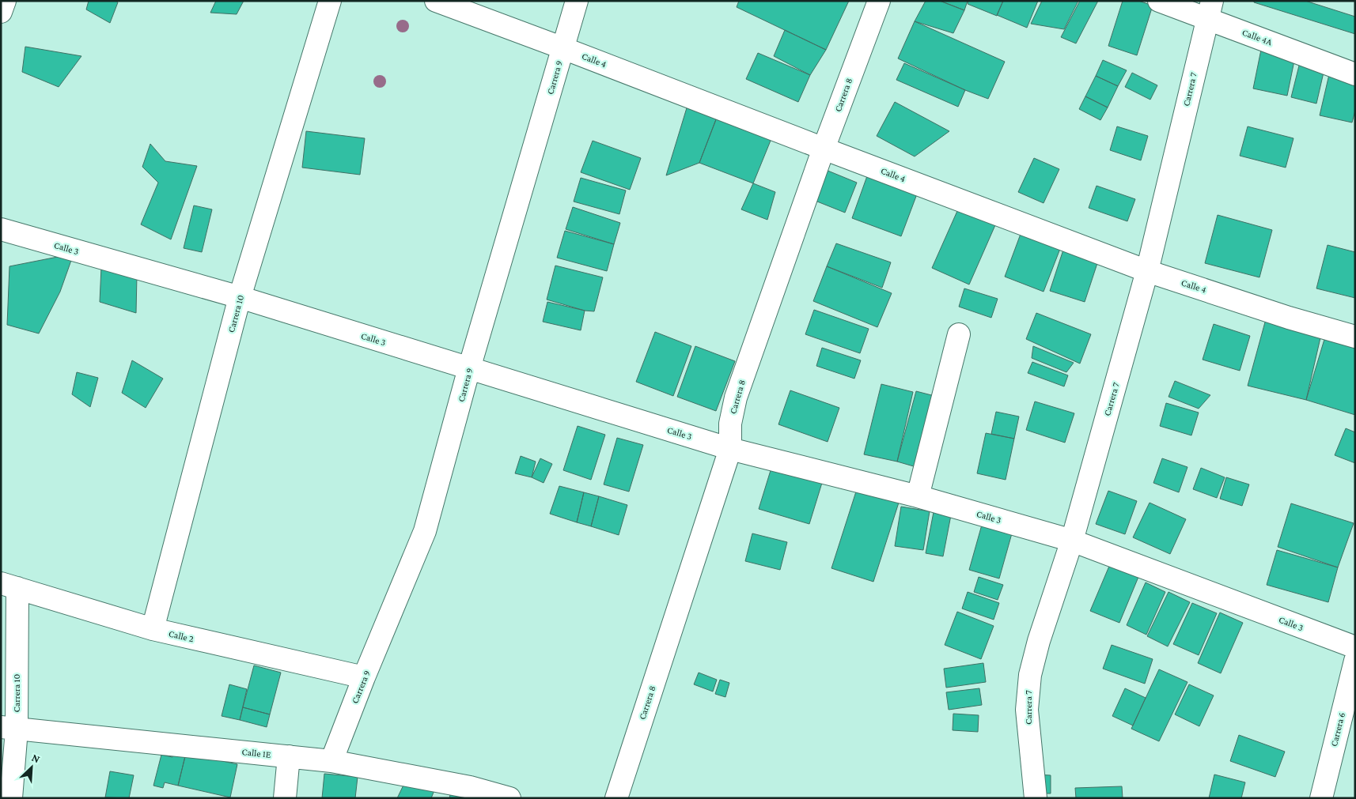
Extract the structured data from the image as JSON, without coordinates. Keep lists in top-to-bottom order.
{
  "streets": {
    "street": [
      "Calle 4A",
      "Calle 4",
      "Carrera 9",
      "Carrera 7",
      "Carrera 8",
      "Calle 3",
      "Carrera 10",
      "Calle 2",
      "Carrera 6",
      "Calle 1E"
    ]
  },
  "crossings": [
    ["Calle 4A", "Carrera 7"],
    ["Calle 4", "Carrera 9"],
    ["Calle 4", "Carrera 7"],
    ["Calle 4", "Carrera 8"],
    ["Carrera 9", "Calle 3"],
    ["Carrera 9", "Calle 2"],
    ["Carrera 9", "Calle 1E"],
    ["Carrera 7", "Calle 3"],
    ["Carrera 8", "Calle 3"],
    ["Calle 3", "Carrera 10"],
    ["Carrera 10", "Calle 2"],
    ["Carrera 10", "Calle 1E"]
  ],
  "north": "top right"
}
